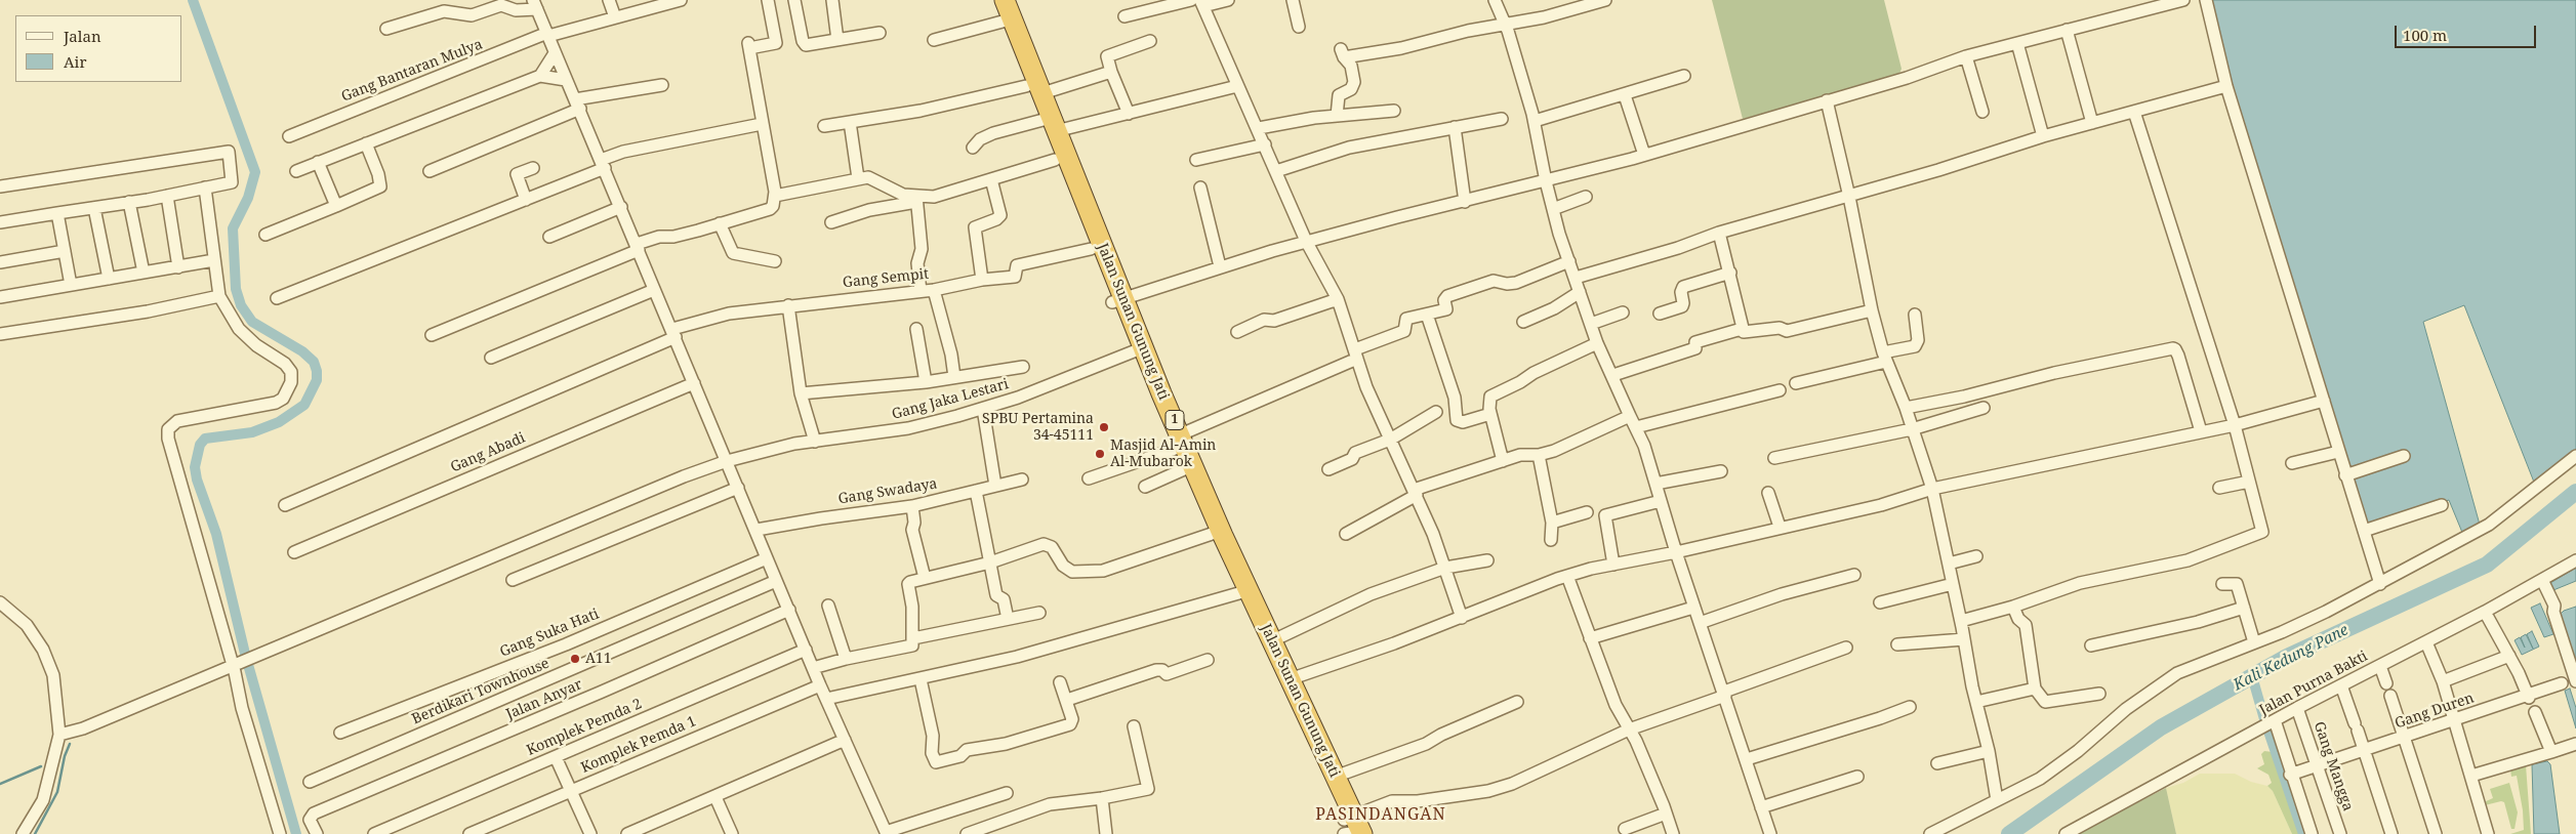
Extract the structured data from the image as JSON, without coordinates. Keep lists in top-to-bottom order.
{
  "streets": {
    "highway": ["Jalan Sunan Gunung Jati", "1"],
    "street": [
      "Gang Bantaran Mulya",
      "Gang Sempit",
      "Gang Jaka Lestari",
      "Gang Abadi",
      "Gang Swadaya",
      "Gang Suka Hati",
      "Jalan Purna Bakti",
      "Berdikari Townhouse",
      "Jalan Anyar",
      "Gang Duren",
      "Komplek Pemda 2",
      "Komplek Pemda 1",
      "Gang Mangga"
    ]
  },
  "crossings": [
    ["Gang Sempit", "1"],
    ["Jalan Sunan Gunung Jati", "1"],
    ["Gang Jaka Lestari", "1"],
    ["Jalan Purna Bakti", "Gang Mangga"],
    ["Gang Duren", "Gang Mangga"]
  ],
  "districts": ["PASINDANGAN"],
  "water": ["Kali Kedung Pane"],
  "places": ["SPBU Pertamina 34-45111", "Masjid Al-Amin Al-Mubarok", "A11"],
  "legend": ["Jalan", "Air"],
  "scale_bar": "100 m"
}
